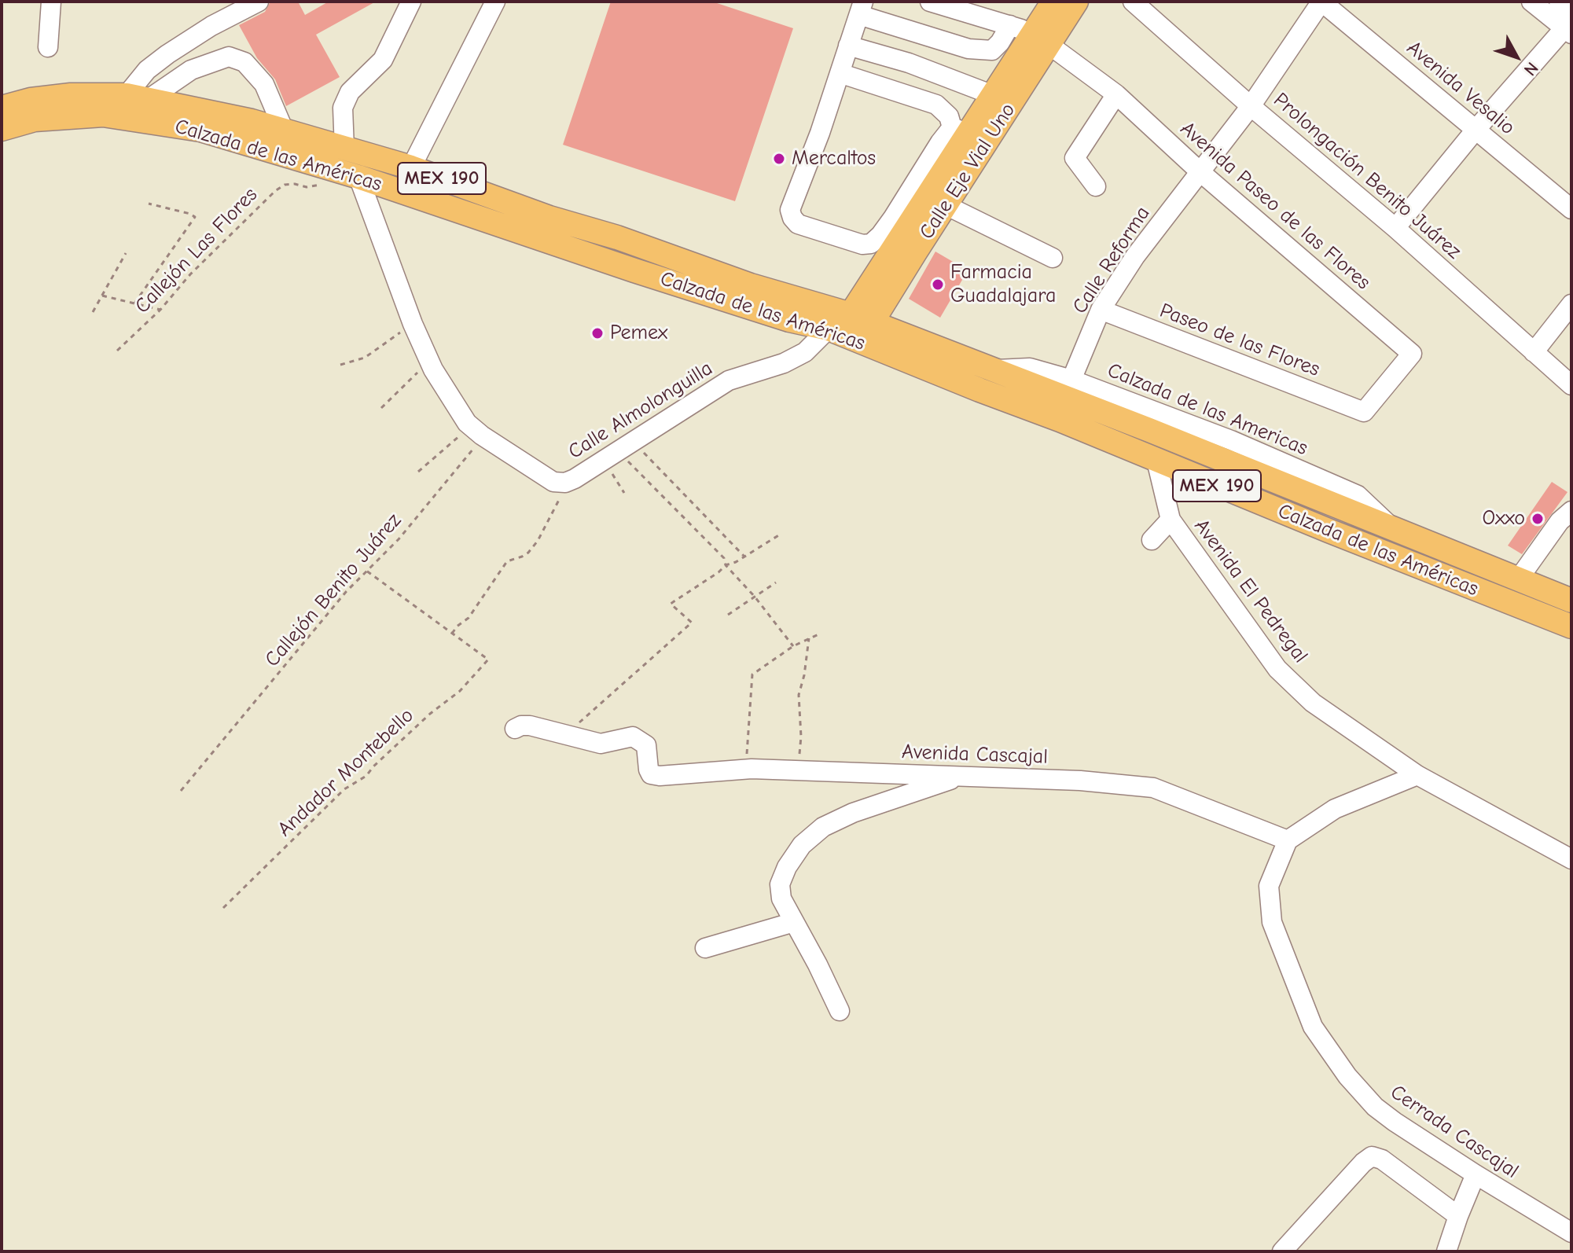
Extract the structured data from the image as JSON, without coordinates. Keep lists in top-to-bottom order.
{
  "streets": {
    "main road": ["Calzada de las Américas", "Calle Eje Vial Uno", "MEX 190"],
    "street": [
      "Avenida Vesalio",
      "Prolongación Benito Juárez",
      "Avenida Paseo de las Flores",
      "Calle Reforma",
      "Paseo de las Flores",
      "Calzada de las Americas",
      "Calle Almolonguilla",
      "Avenida El Pedregal",
      "Avenida Cascajal",
      "Cerrada Cascajal"
    ],
    "path": ["Callejón Las Flores", "Callejón Benito Juárez", "Andador Montebello"]
  },
  "crossings": [
    ["Avenida Vesalio", "Calle Reforma"],
    ["Calzada de las Américas", "Calle Eje Vial Uno"],
    ["Calzada de las Américas", "Callejón Las Flores"],
    ["Calzada de las Américas", "Calzada de las Americas"],
    ["Calzada de las Américas", "Calle Almolonguilla"],
    ["Calzada de las Américas", "Avenida El Pedregal"],
    ["Calle Eje Vial Uno", "Avenida Paseo de las Flores"],
    ["Calle Eje Vial Uno", "Calle Almolonguilla"],
    ["Prolongación Benito Juárez", "Calle Reforma"],
    ["Avenida Paseo de las Flores", "Calle Reforma"],
    ["Avenida Paseo de las Flores", "Paseo de las Flores"],
    ["Calle Reforma", "Paseo de las Flores"],
    ["Calle Reforma", "Calzada de las Americas"],
    ["Calle Almolonguilla", "Callejón Benito Juárez"],
    ["Avenida Cascajal", "Cerrada Cascajal"]
  ],
  "places": [
    "Mercaltos",
    "Farmacia Guadalajara",
    "Pemex",
    "Oxxo"
  ],
  "north": "bottom right"
}
